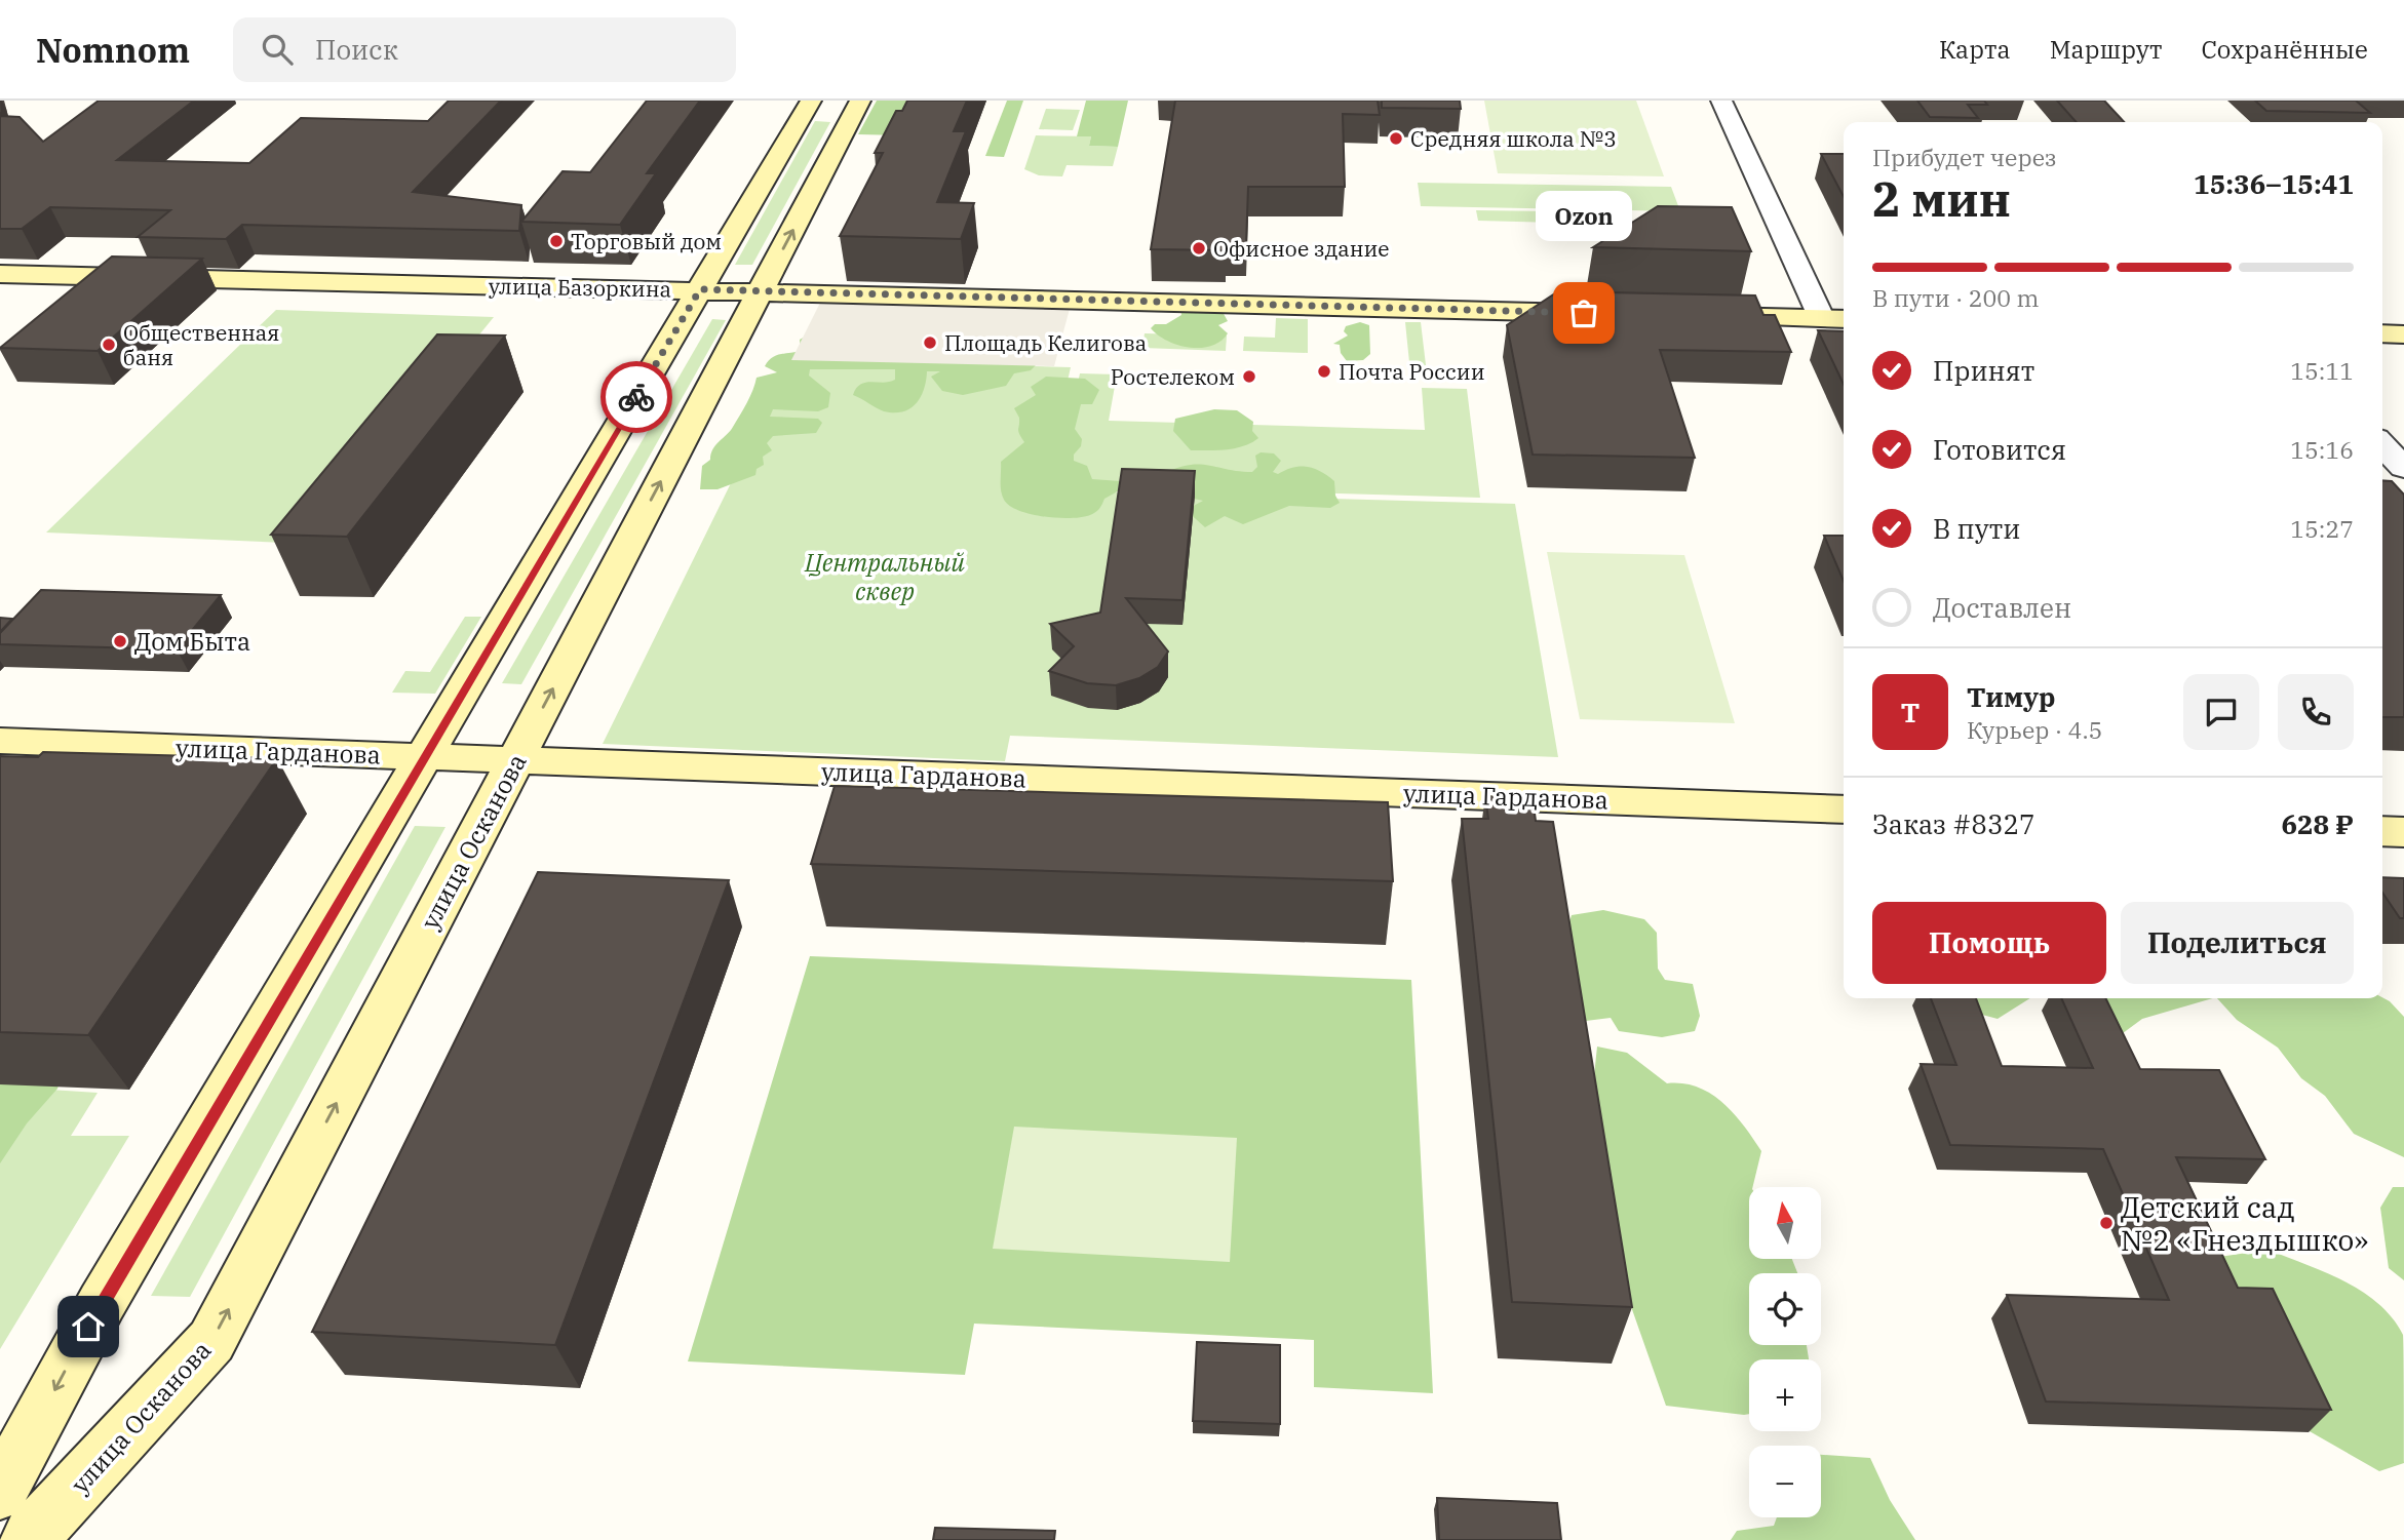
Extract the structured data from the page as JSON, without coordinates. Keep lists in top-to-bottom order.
{
  "streets": {
    "street": ["улица Базоркина", "улица Гарданова", "улица Осканова"]
  },
  "crossings": [
    ["улица Базоркина", "улица Осканова"],
    ["улица Гарданова", "улица Осканова"]
  ],
  "parks": ["Центральный сквер"],
  "places": [
    "Средняя школа №3",
    "Торговый дом",
    "Офисное здание",
    "Ozon",
    "Площадь Келигова",
    "Общественная баня",
    "Почта России",
    "Ростелеком",
    "Дом Быта",
    "Детский сад №2 «Гнездышко»"
  ],
  "north": "top",
  "page": {
    "header": "Nomnom",
    "search": "Поиск",
    "nav": ["Карта", "Маршрут", "Сохранённые"],
    "heading": ["2 мин", "Прибудет через", "15:36–15:41"],
    "panel": [
      "Тимур",
      "Курьер · 4.5",
      "Заказ #8327",
      "628 ₽"
    ],
    "bubble": "Ozon",
    "bar": "В пути · 200 m",
    "list": [
      ["Принят", "15:11"],
      ["Готовится", "15:16"],
      ["В пути", "15:27"],
      "Доставлен"
    ],
    "round": "Т",
    "buttons": ["Помощь", "Поделиться"],
    "map_buttons": ["+", "−"]
  }
}
